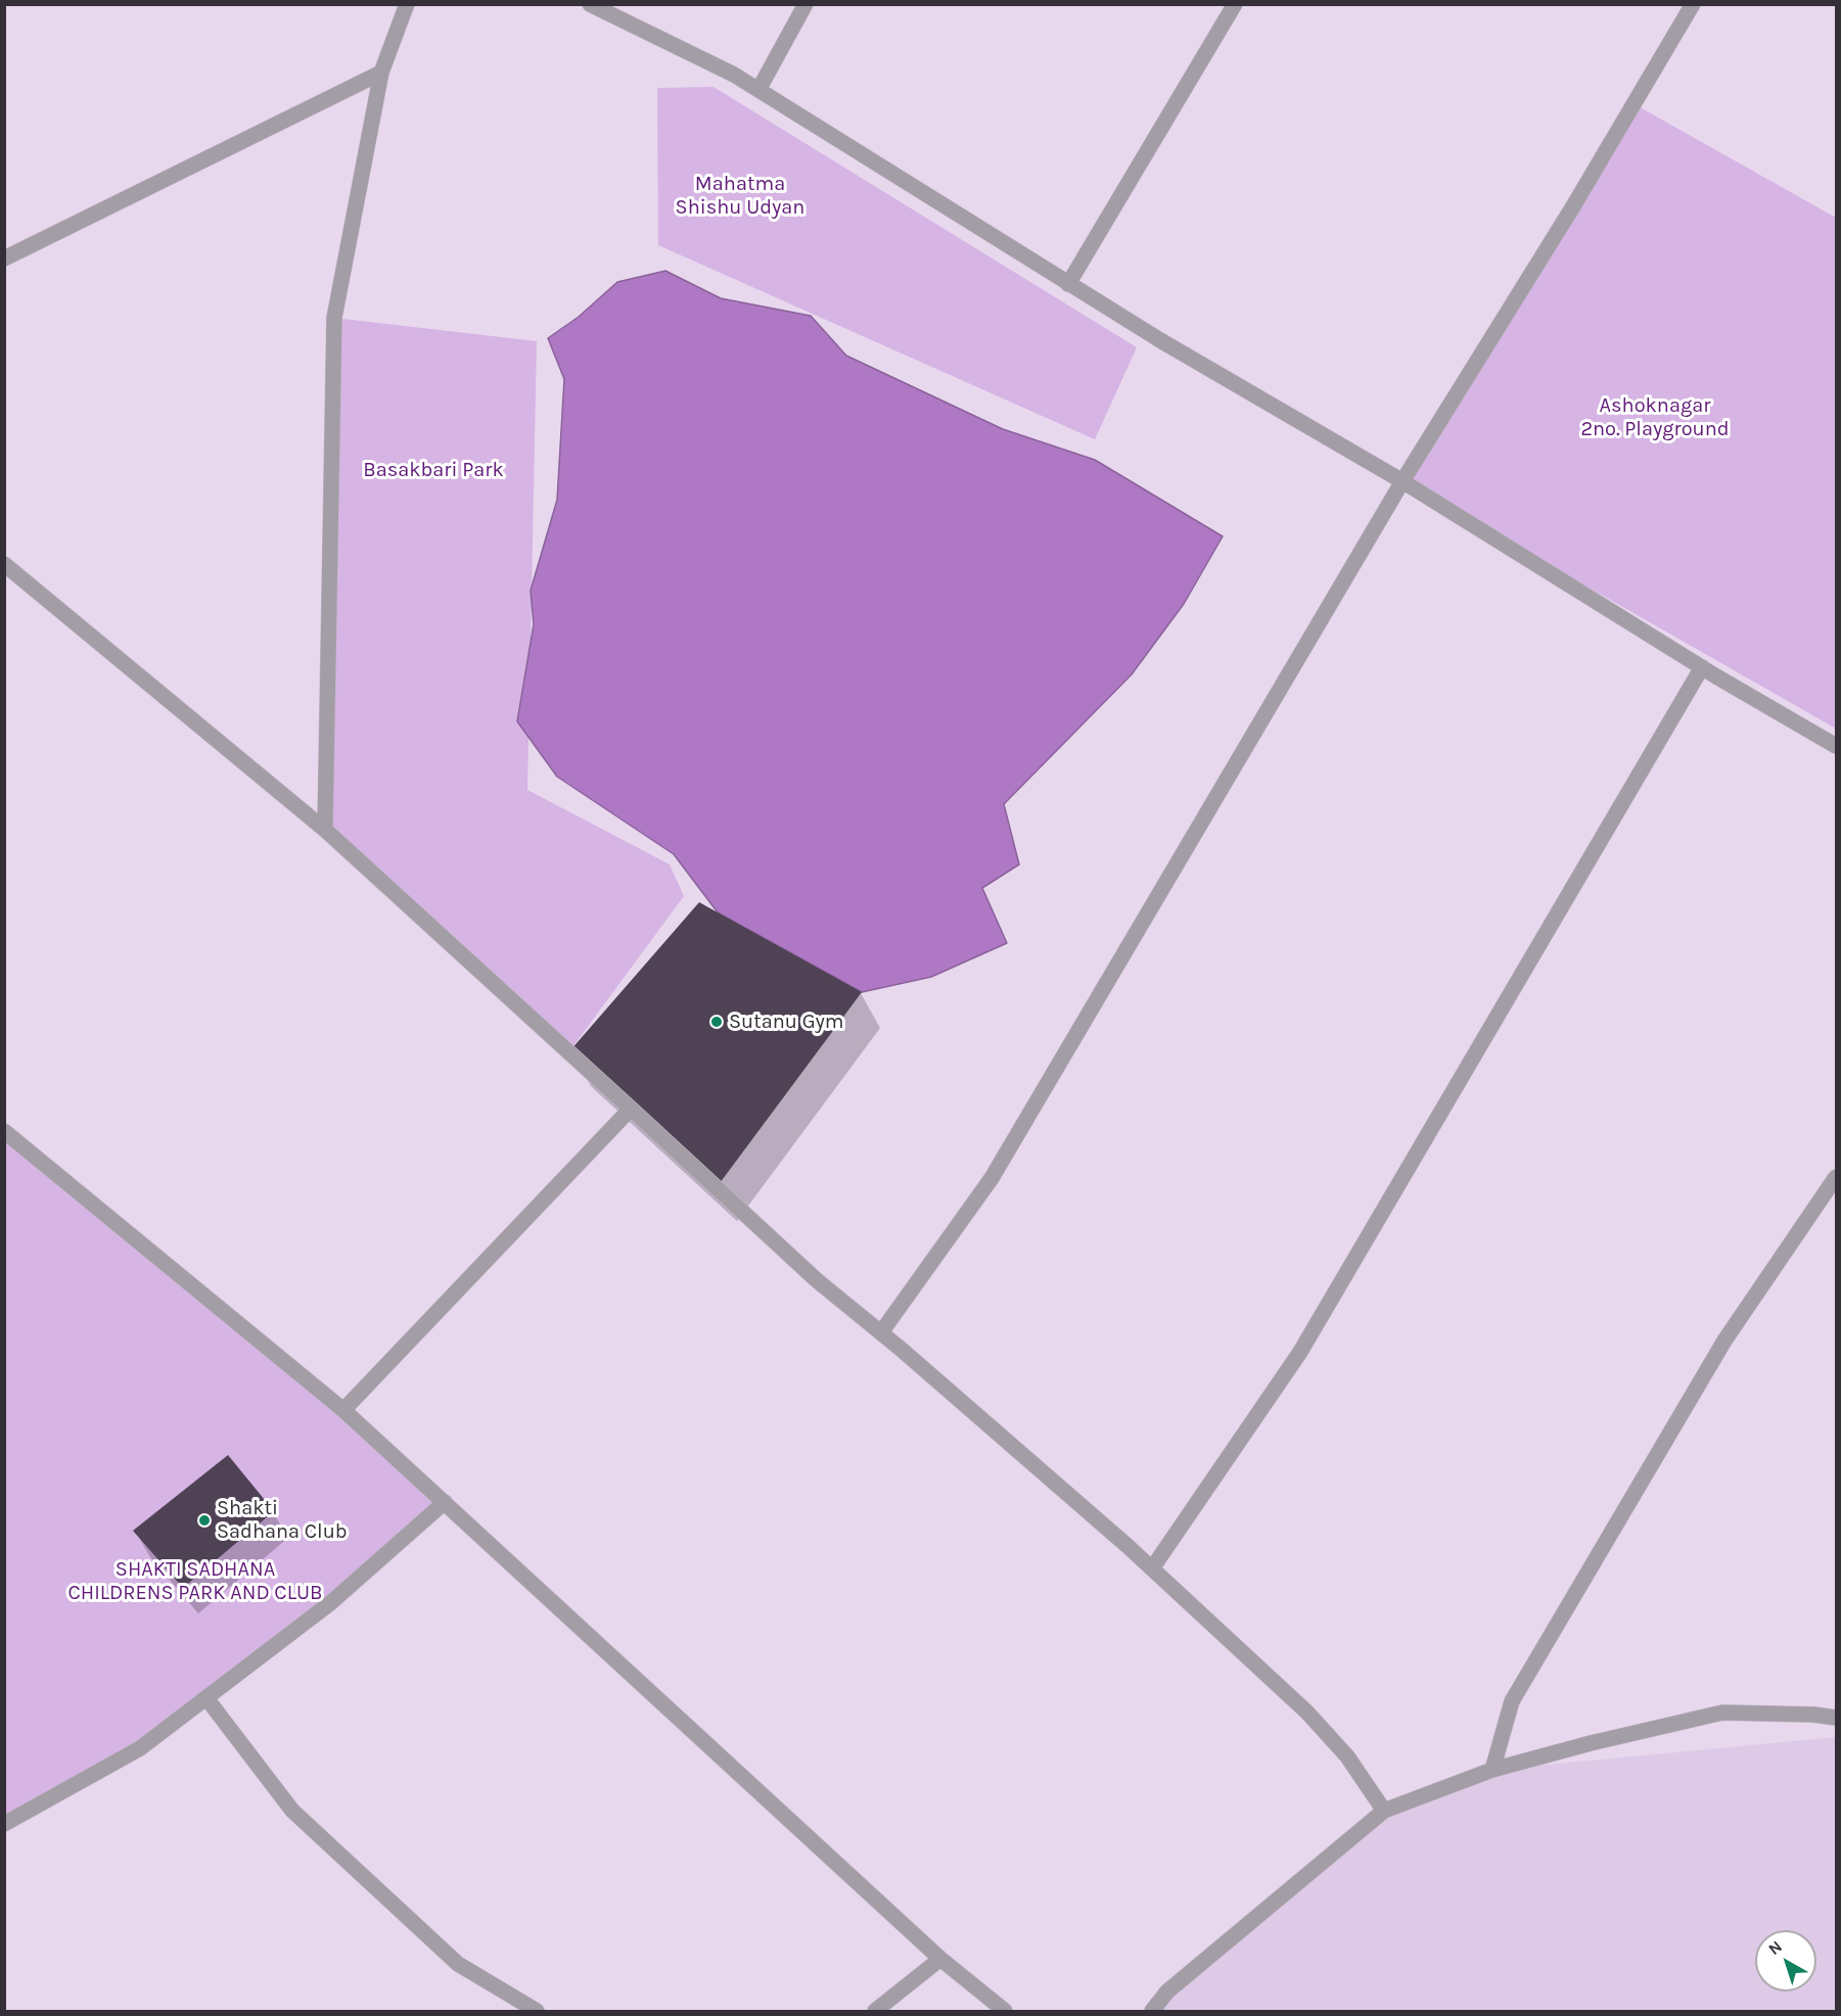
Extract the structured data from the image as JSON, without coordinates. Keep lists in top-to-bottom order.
{
  "parks": [
    "Mahatma Shishu Udyan",
    "Ashoknagar 2no. Playground",
    "Basakbari Park",
    "SHAKTI SADHANA CHILDRENS PARK AND CLUB"
  ],
  "places": ["Sutanu Gym", "Shakti Sadhana Club"],
  "north": "top left"
}
